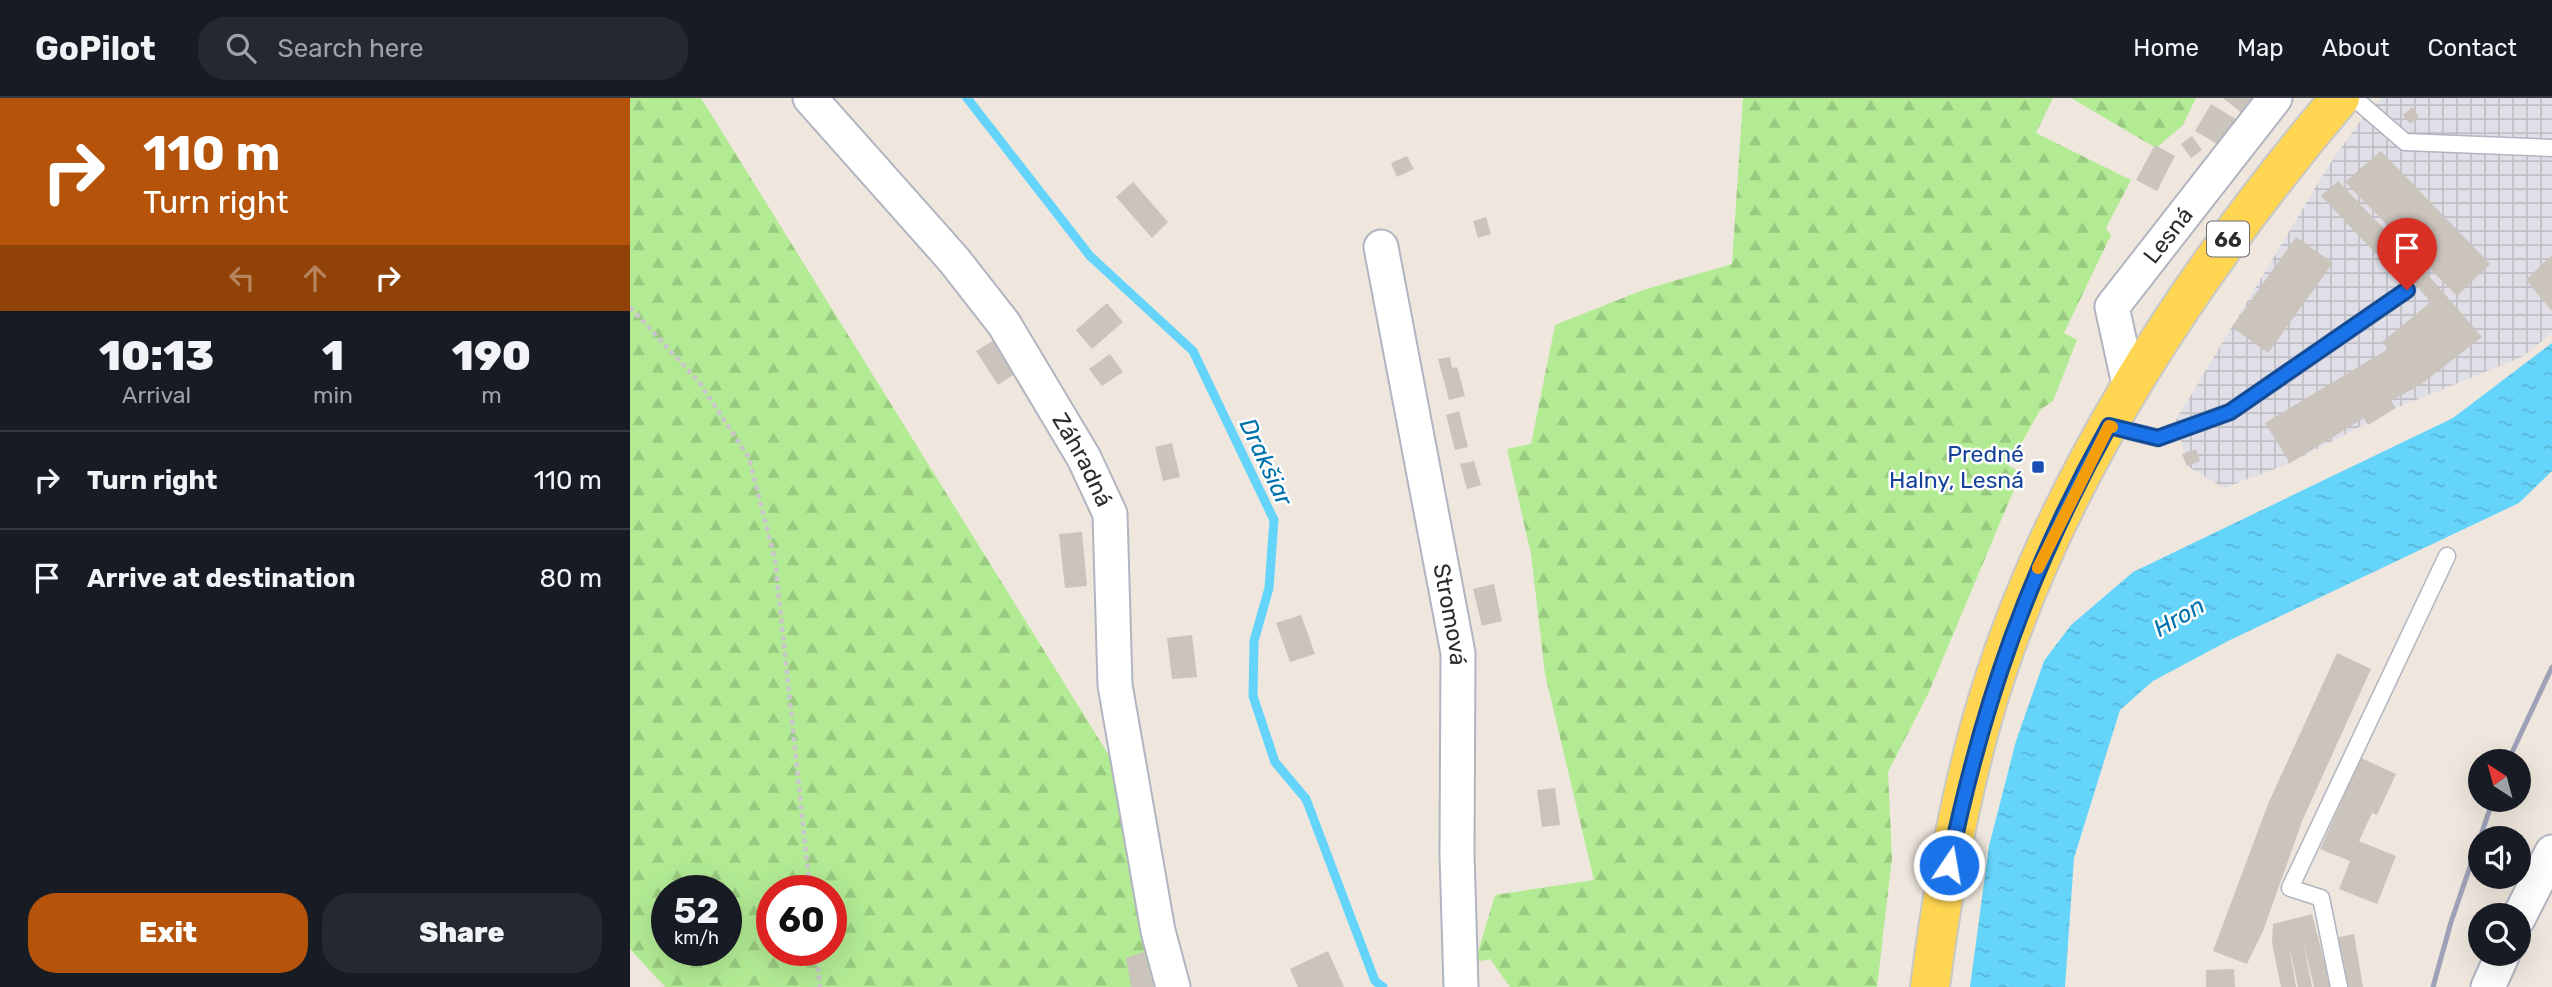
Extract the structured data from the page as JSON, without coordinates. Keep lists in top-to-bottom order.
{
  "streets": {
    "main road": ["66"],
    "street": ["Lesná", "Záhradná", "Stromová"]
  },
  "crossings": [
    ["Lesná", "66"]
  ],
  "water": ["Drakšiar", "Hron"],
  "places": {
    "transit": ["Predné Halny, Lesná"]
  },
  "north": "top left",
  "page": {
    "header": "GoPilot",
    "search": "Search here",
    "nav": [
      "Home",
      "Map",
      "About",
      "Contact"
    ],
    "turn": ["110 m", "Turn right"],
    "eta": [
      "10:13",
      "Arrival",
      "1",
      "min",
      "190",
      "m"
    ],
    "list": [
      {
        "name": "Turn right",
        "value": "110 m"
      },
      {
        "name": "Arrive at destination",
        "value": "80 m"
      }
    ],
    "speed": "52 km/h",
    "limit": "60",
    "buttons": ["Exit", "Share"]
  }
}
